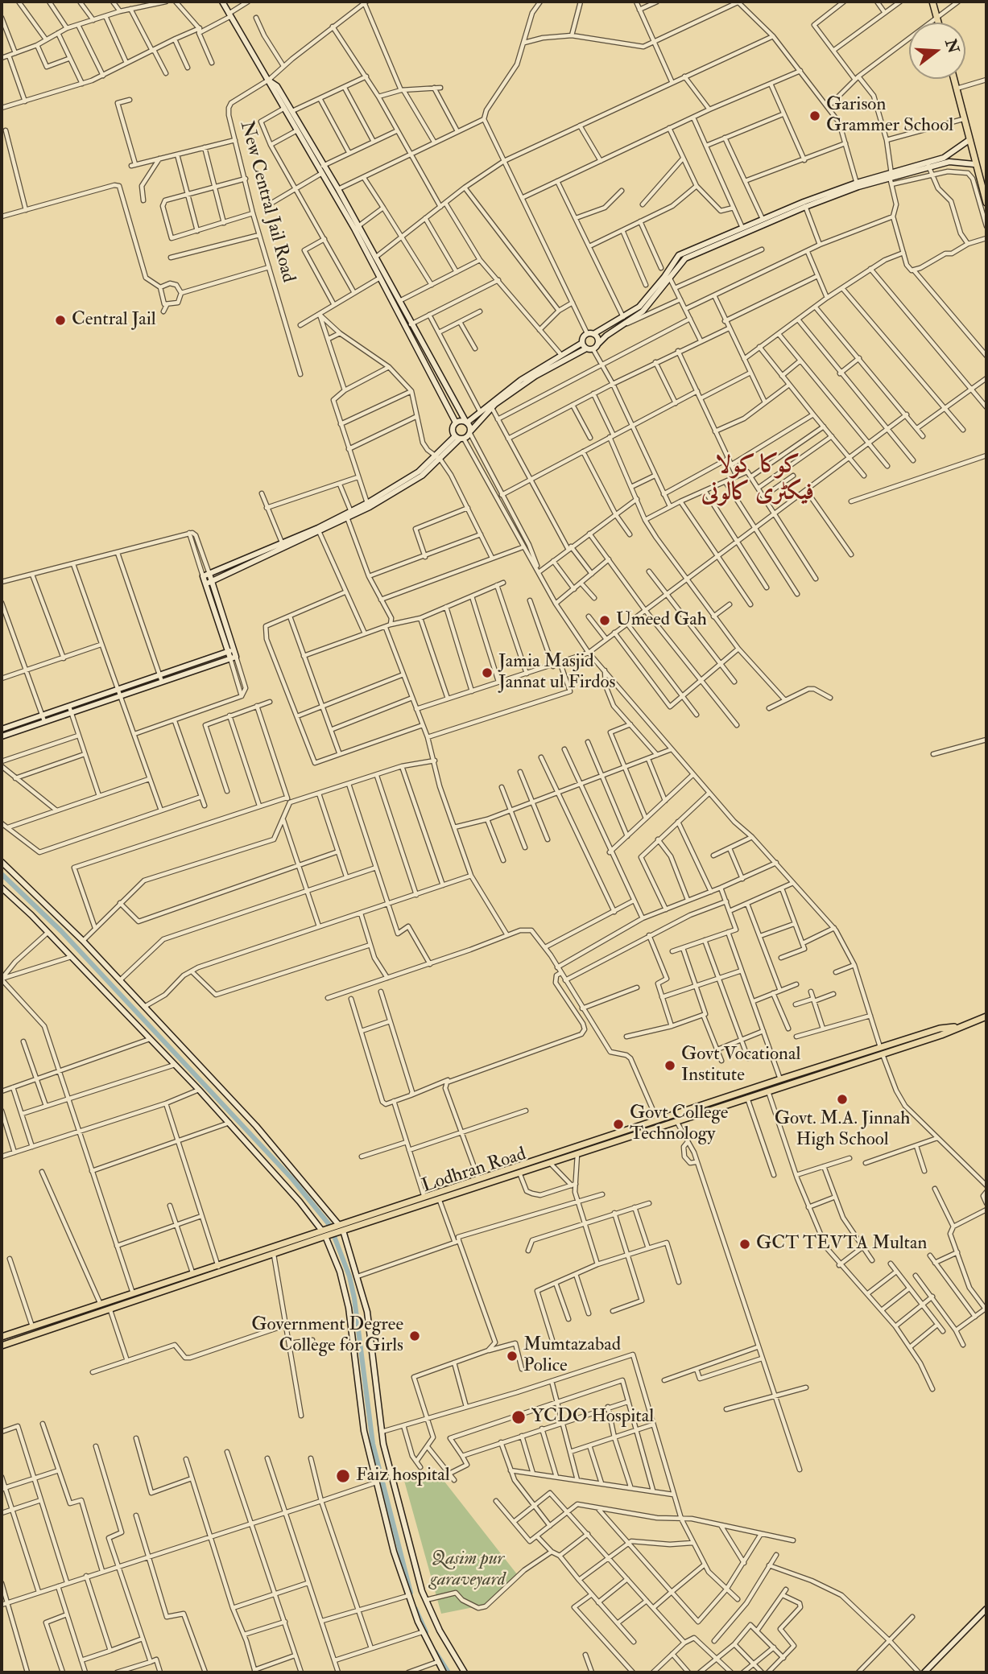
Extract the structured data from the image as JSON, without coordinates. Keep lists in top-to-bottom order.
{
  "streets": {
    "main road": ["Lodhran Road"],
    "street": ["New Central Jail Road"]
  },
  "districts": ["کوکا کولا فیکٹری کالونی"],
  "parks": ["Qasim pur garaveyard"],
  "places": [
    "Garison Grammer School",
    "Central Jail",
    "Umeed Gah",
    "Jamia Masjid Jannat ul Firdos",
    "Govt Vocational Institute",
    "Govt. M.A. Jinnah High School",
    "Govt College Technology",
    "GCT TEVTA Multan",
    "Government Degree College for Girls",
    "Mumtazabad Police",
    "YCDO Hospital",
    "Faiz hospital"
  ],
  "north": "right"
}
